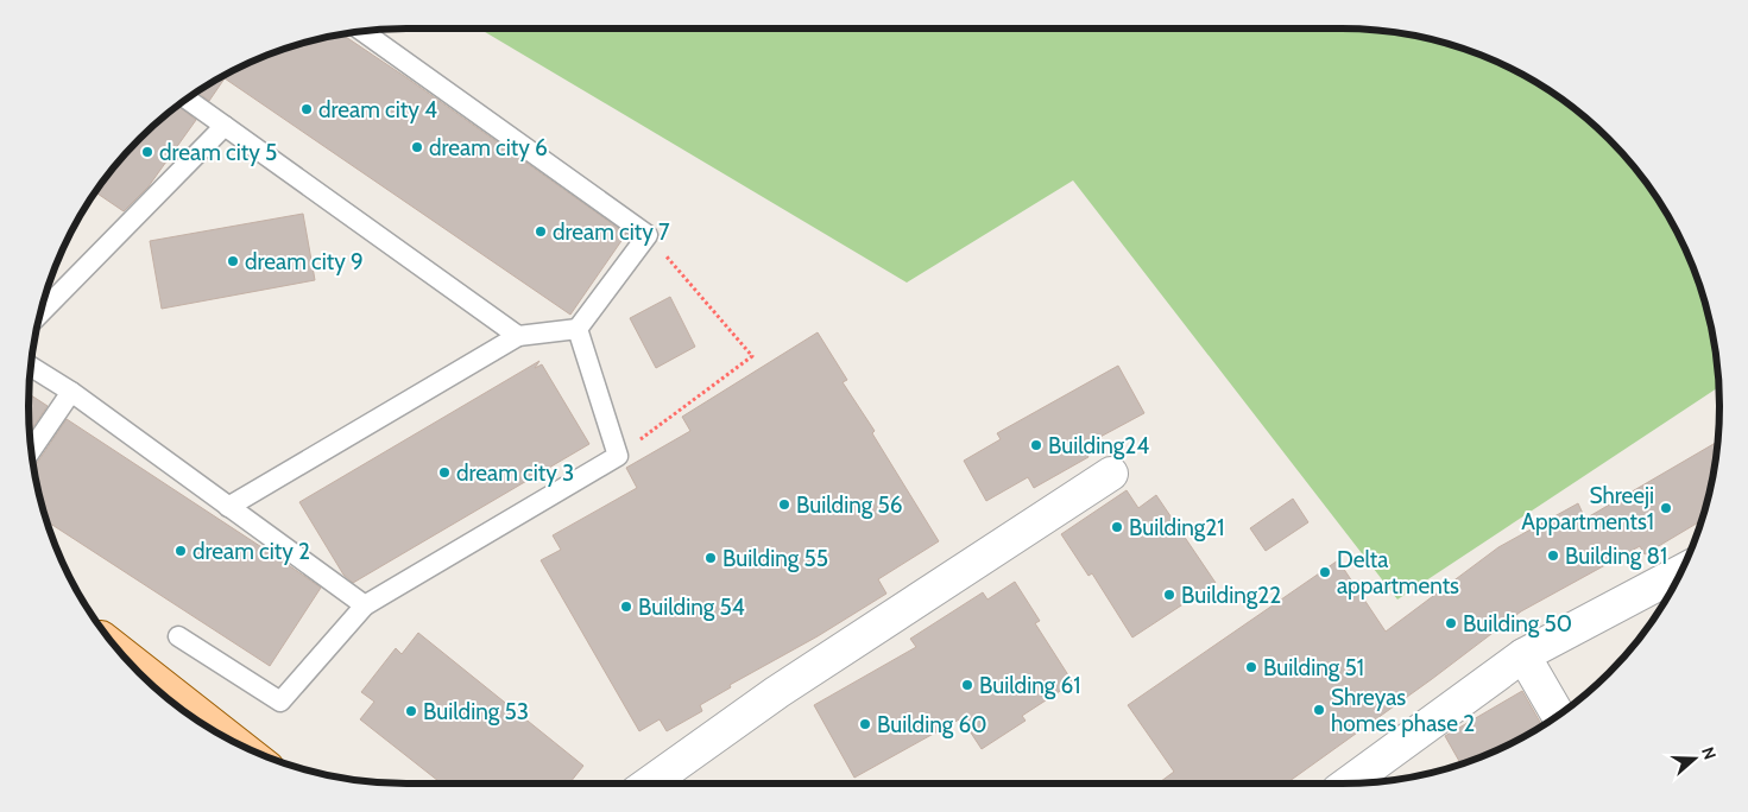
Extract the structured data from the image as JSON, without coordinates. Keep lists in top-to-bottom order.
{
  "places": [
    "dream city 4",
    "dream city 6",
    "dream city 5",
    "dream city 7",
    "dream city 9",
    "Building24",
    "dream city 3",
    "Building 56",
    "Shreeji Appartments1",
    "Building21",
    "dream city 2",
    "Building 81",
    "Building 55",
    "Delta appartments",
    "Building22",
    "Building 54",
    "Building 50",
    "Building 51",
    "Building 61",
    "Shreyas homes phase 2",
    "Building 53",
    "Building 60"
  ],
  "north": "right"
}
